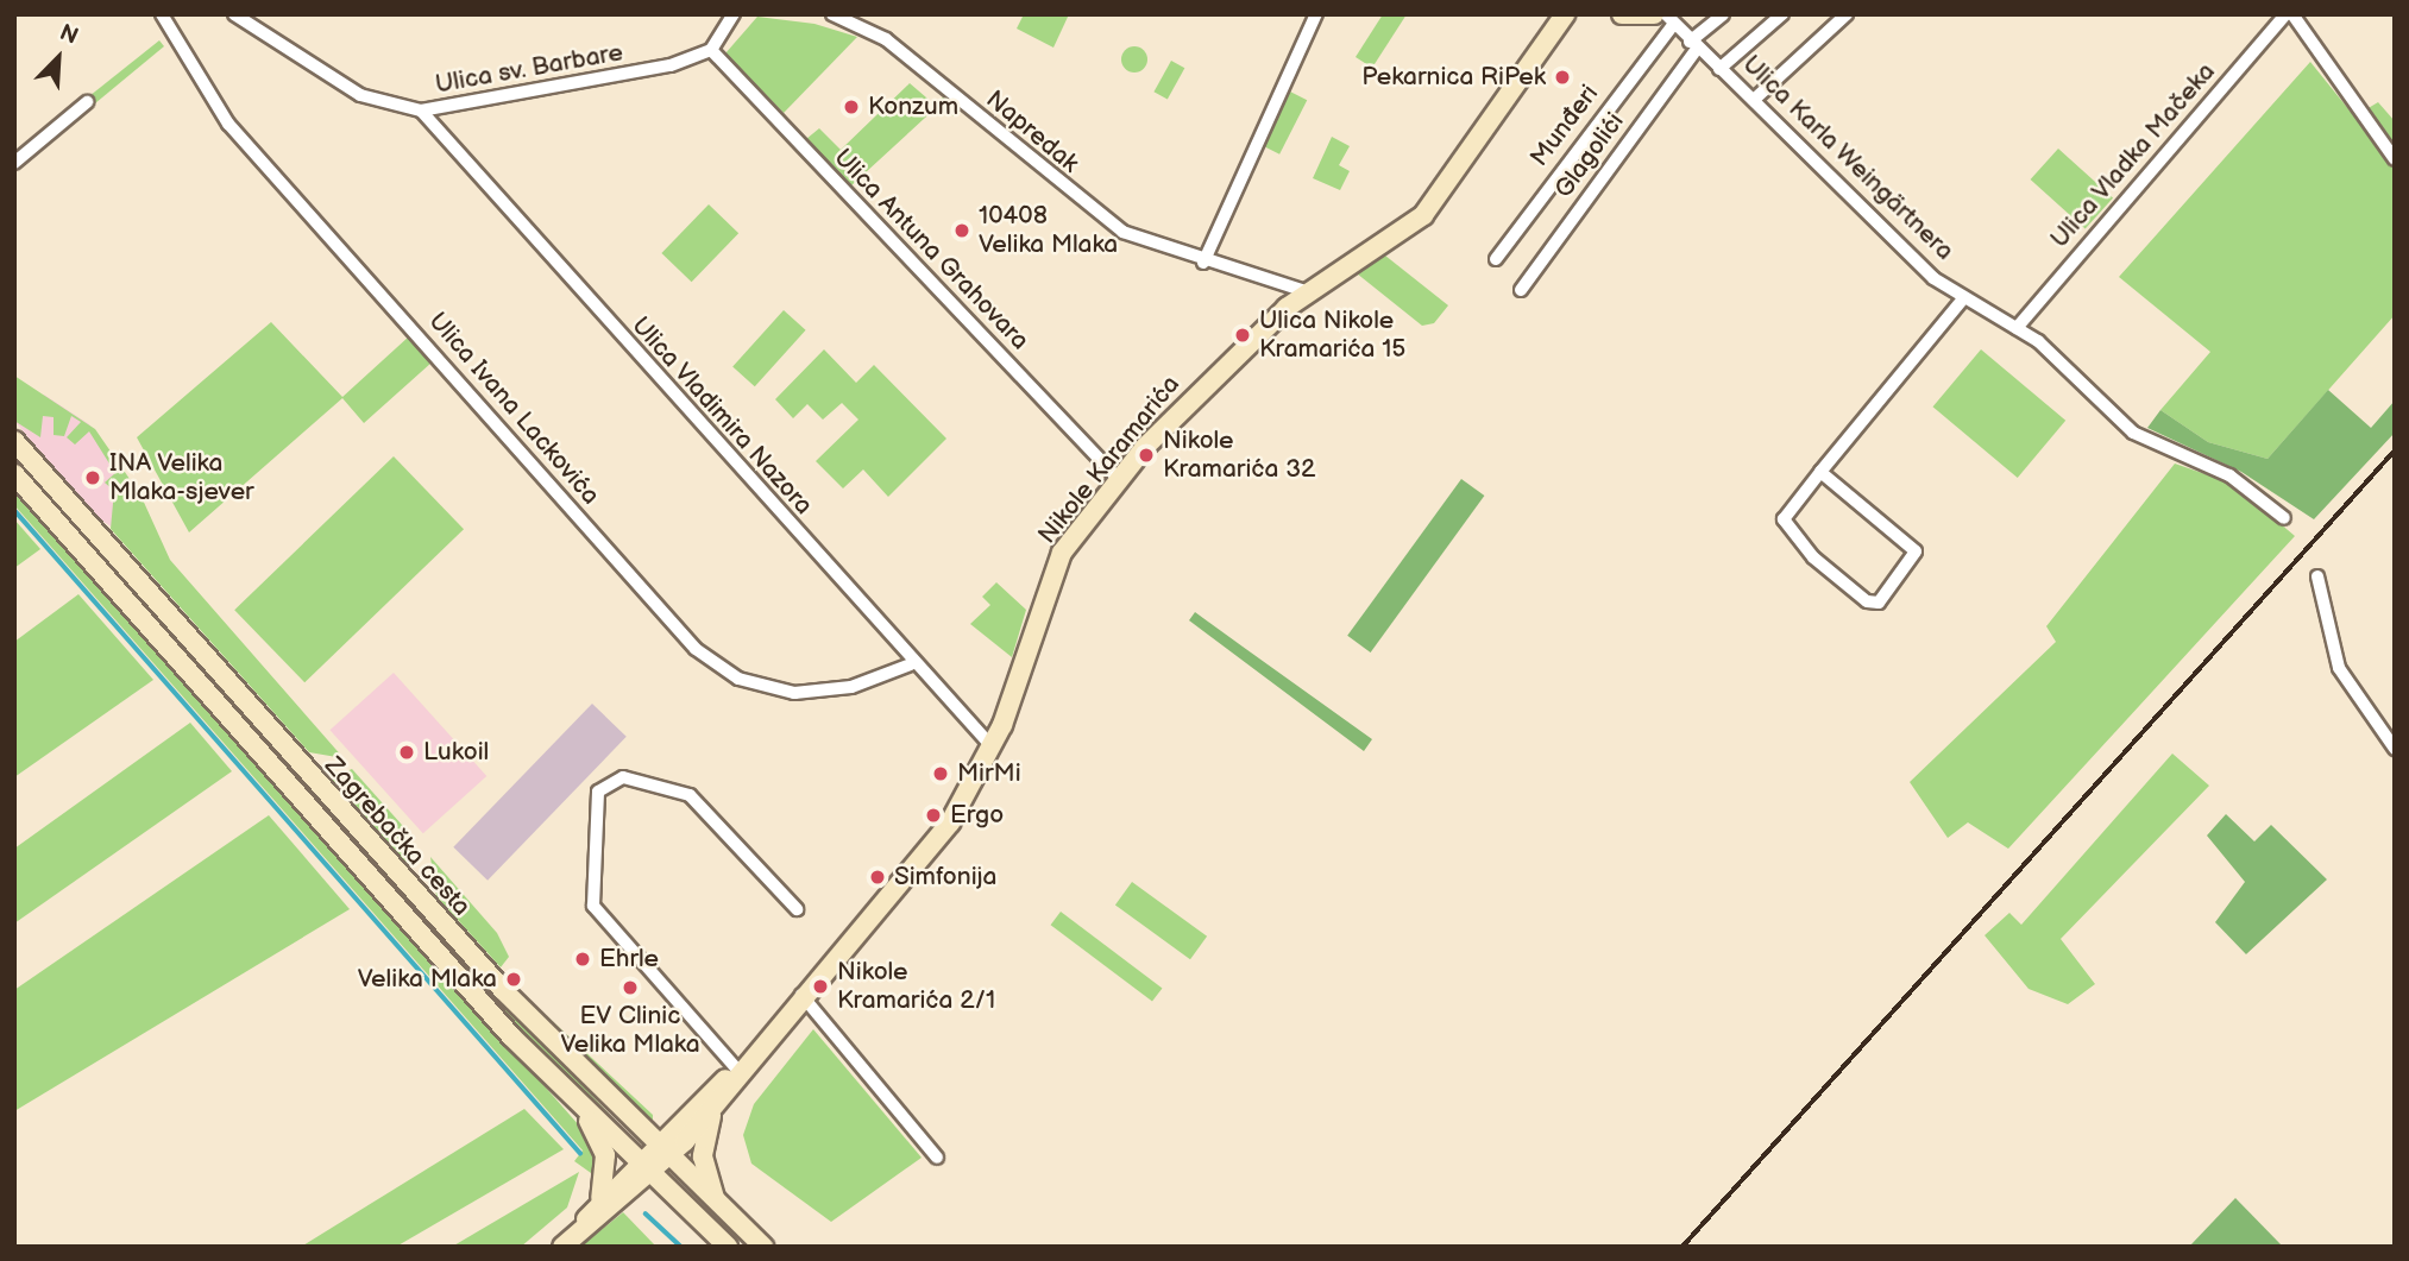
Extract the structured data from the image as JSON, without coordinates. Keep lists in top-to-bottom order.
{
  "streets": {
    "main road": ["Nikole Karamarića", "Zagrebačka cesta"],
    "street": [
      "Ulica sv. Barbare",
      "Munđeri",
      "Napredak",
      "Glagolići",
      "Ulica Vladka Mačeka",
      "Ulica Karla Weingärtnera",
      "Ulica Antuna Grahovara",
      "Ulica Ivana Lackovića",
      "Ulica Vladimira Nazora"
    ]
  },
  "crossings": [
    ["Ulica sv. Barbare", "Ulica Antuna Grahovara"],
    ["Ulica sv. Barbare", "Ulica Vladimira Nazora"],
    ["Munđeri", "Ulica Karla Weingärtnera"],
    ["Napredak", "Nikole Karamarića"],
    ["Glagolići", "Ulica Karla Weingärtnera"],
    ["Ulica Vladka Mačeka", "Ulica Karla Weingärtnera"],
    ["Ulica Antuna Grahovara", "Nikole Karamarića"],
    ["Ulica Ivana Lackovića", "Ulica Vladimira Nazora"],
    ["Ulica Vladimira Nazora", "Nikole Karamarića"]
  ],
  "places": [
    "Pekarnica RiPek",
    "Konzum",
    "10408 Velika Mlaka",
    "Ulica Nikole Kramarića 15",
    "Nikole Kramarića 32",
    "INA Velika Mlaka-sjever",
    "Lukoil",
    "MirMi",
    "Ergo",
    "Simfonija",
    "Ehrle",
    "Velika Mlaka",
    "Nikole Kramarića 2/1",
    "EV Clinic Velika Mlaka"
  ],
  "north": "top right"
}
